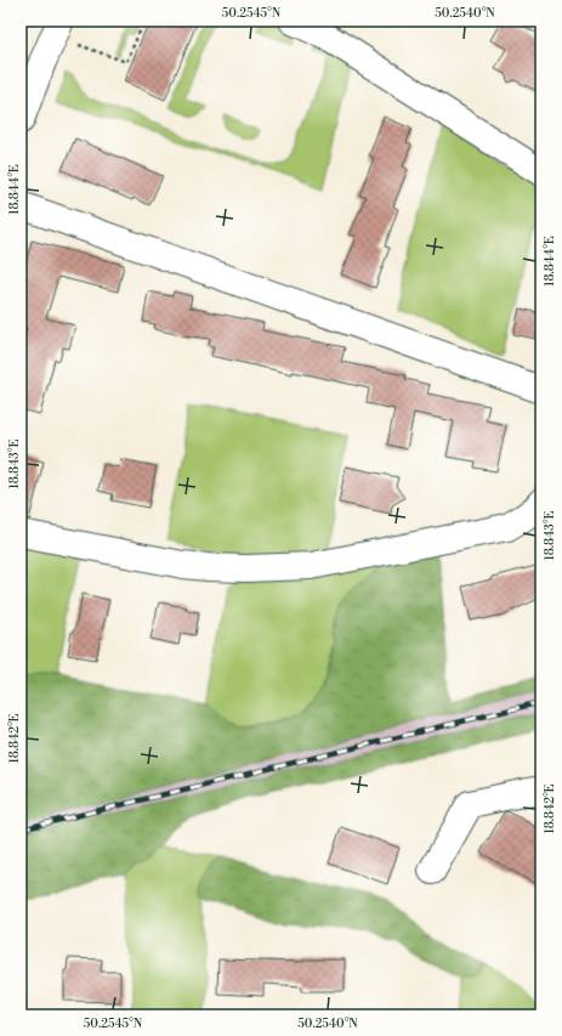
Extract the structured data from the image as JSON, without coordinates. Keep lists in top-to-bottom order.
{
  "coordinates": [
    "50.2545°N",
    "50.2540°N",
    "18.844°E",
    "18.843°E",
    "18.842°E"
  ]
}
